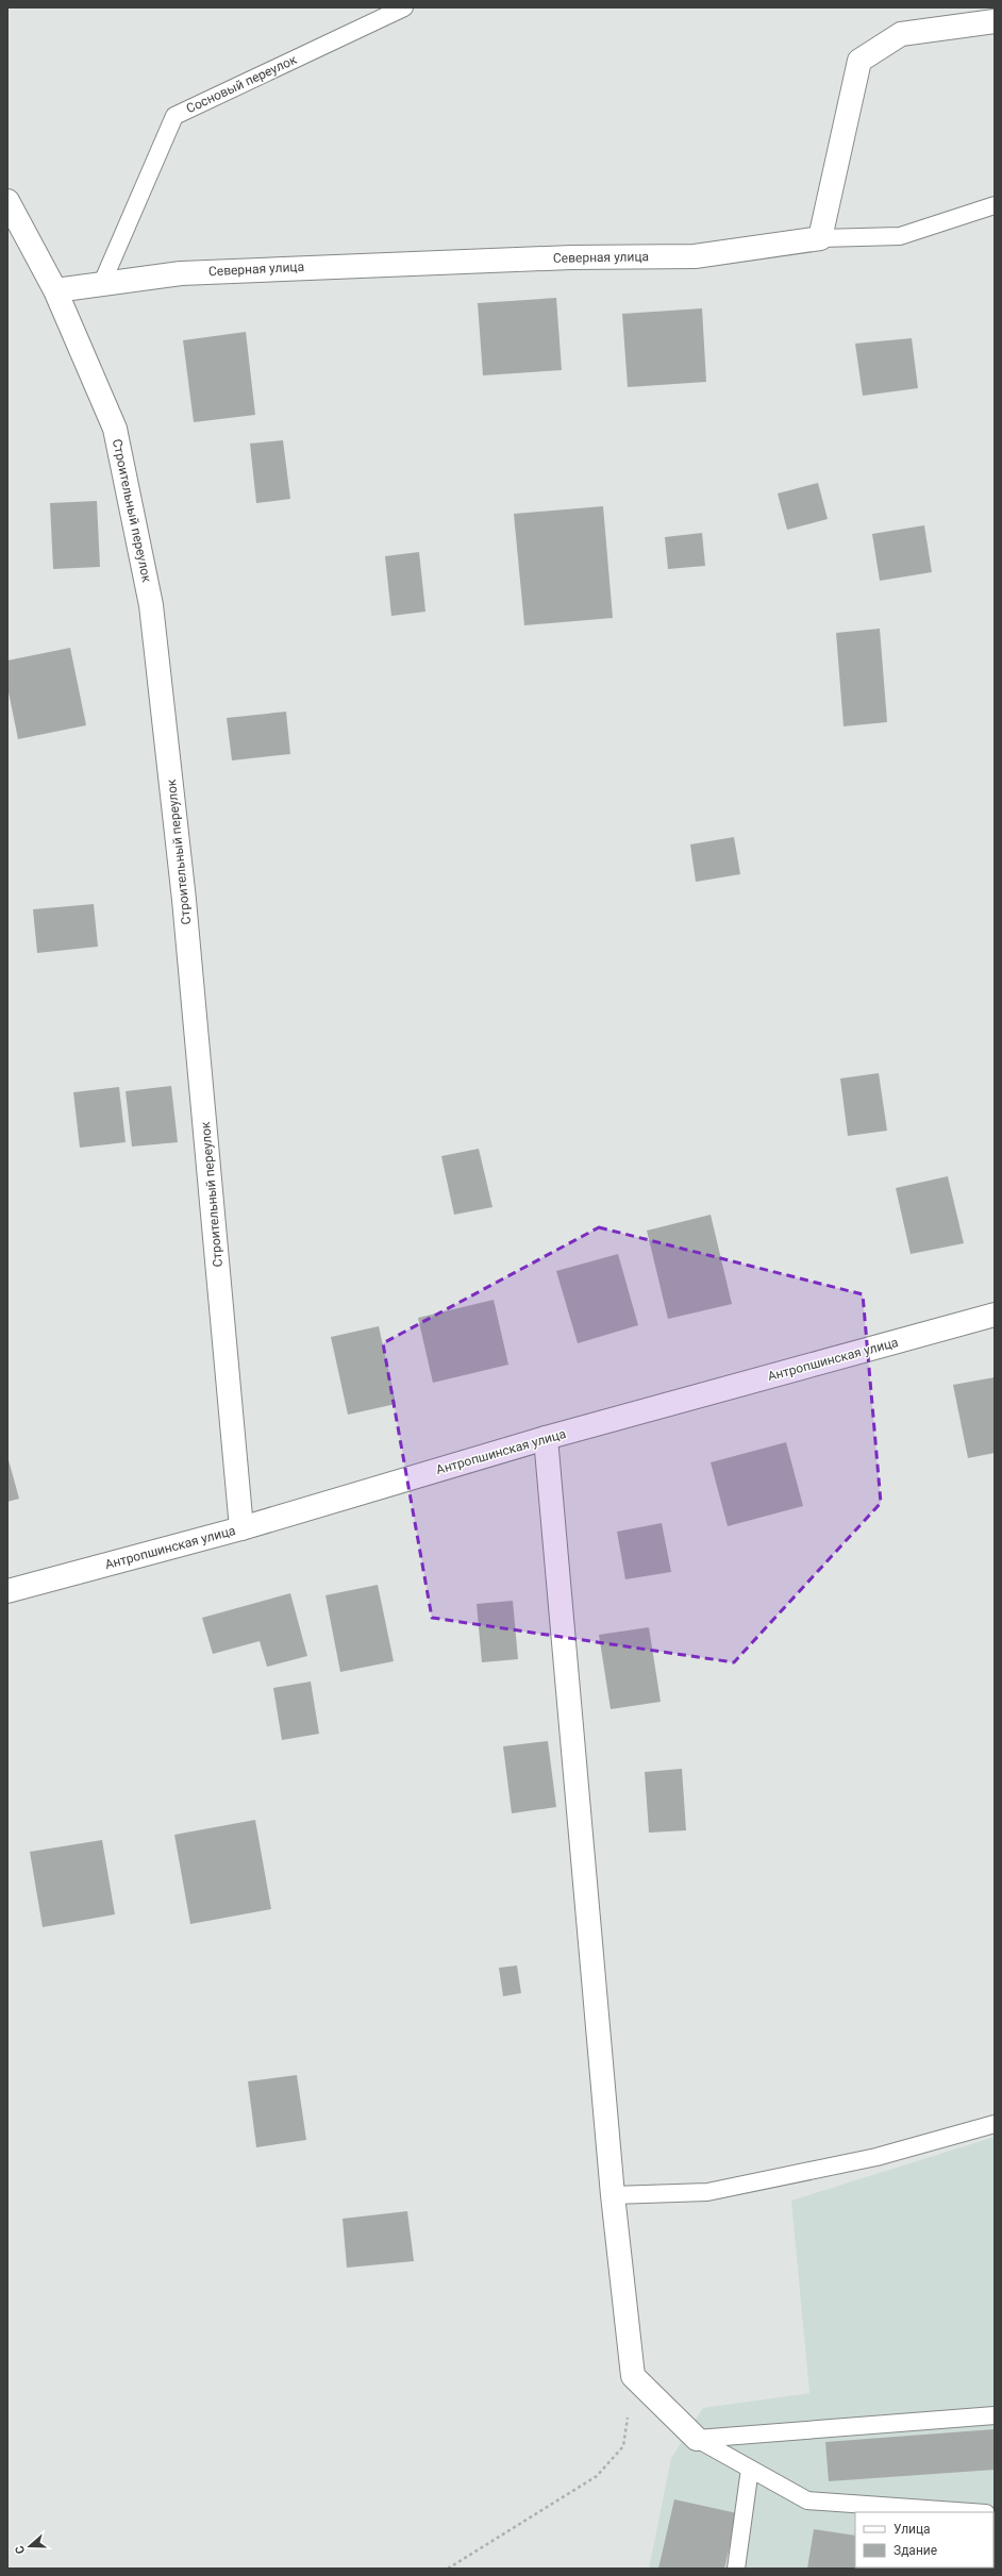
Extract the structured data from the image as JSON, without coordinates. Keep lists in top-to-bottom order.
{
  "streets": {
    "street": ["Северная улица", "Строительный переулок", "Антропшинская улица"],
    "lane": ["Сосновый переулок"]
  },
  "crossings": [
    ["Сосновый переулок", "Северная улица"],
    ["Северная улица", "Строительный переулок"],
    ["Строительный переулок", "Антропшинская улица"]
  ],
  "legend": ["Улица", "Здание"],
  "north": "left"
}
